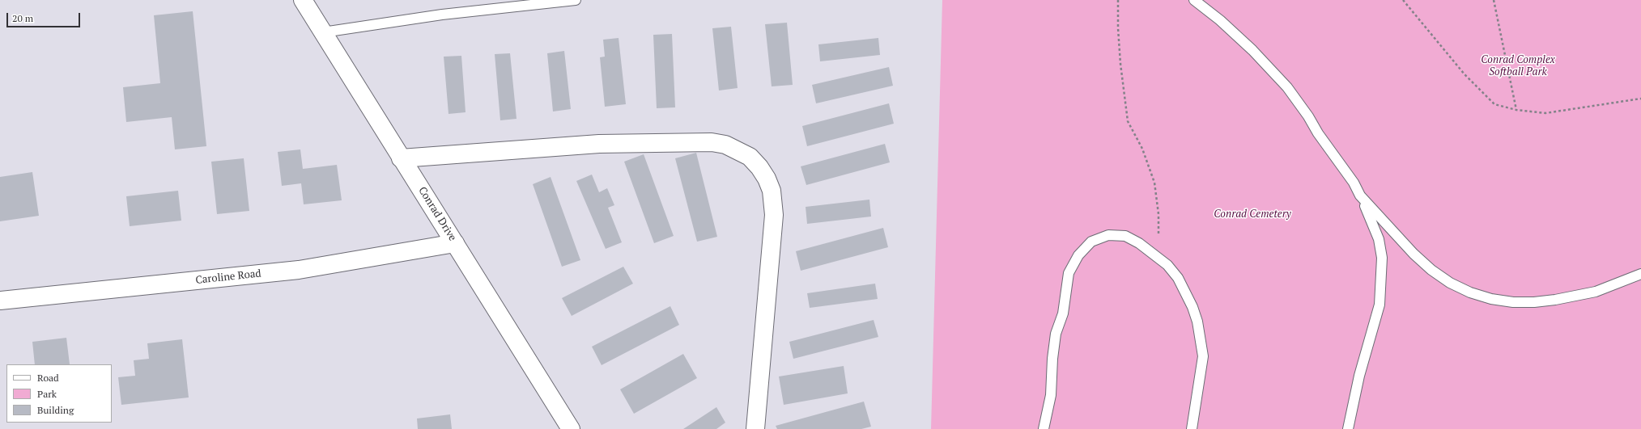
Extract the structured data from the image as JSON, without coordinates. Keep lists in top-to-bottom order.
{
  "streets": {
    "street": ["Conrad Drive", "Caroline Road"]
  },
  "crossings": [
    ["Conrad Drive", "Caroline Road"]
  ],
  "parks": ["Conrad Complex Softball Park", "Conrad Cemetery"],
  "legend": ["Road", "Park", "Building"],
  "scale_bar": "20 m"
}
